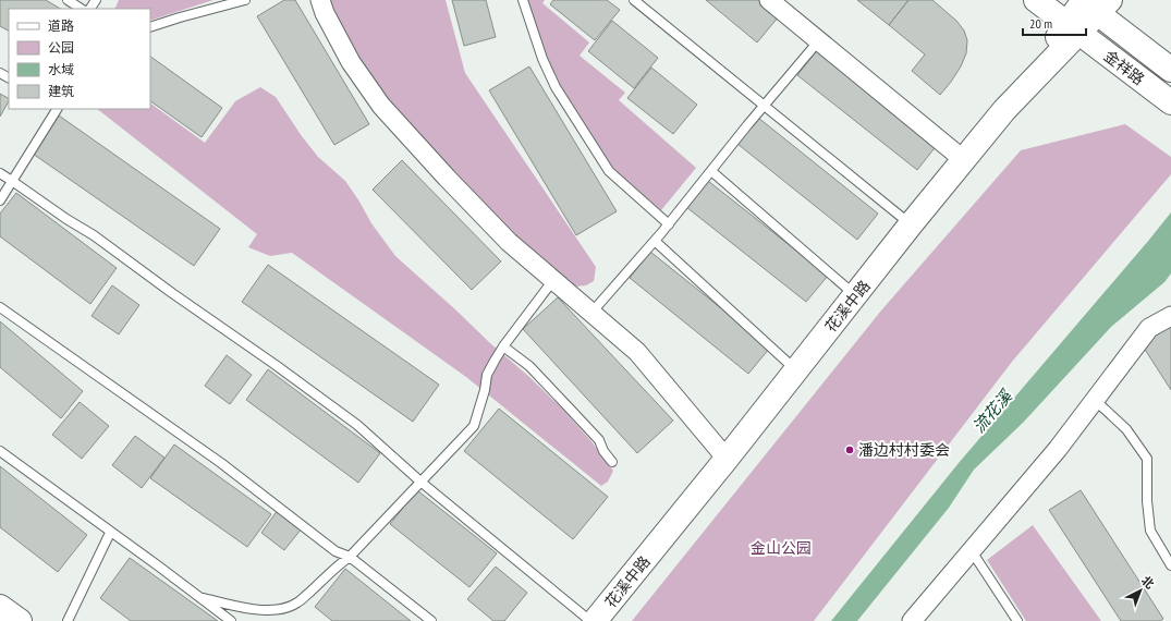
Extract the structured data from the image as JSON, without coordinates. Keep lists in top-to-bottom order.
{
  "streets": {
    "street": ["金祥路", "花溪中路"]
  },
  "crossings": [
    ["金祥路", "花溪中路"]
  ],
  "water": ["流花溪"],
  "parks": ["金山公园"],
  "places": ["潘边村村委会"],
  "legend": [
    "道路",
    "公园",
    "水域",
    "建筑"
  ],
  "scale_bar": "20 m",
  "north": "top right"
}
